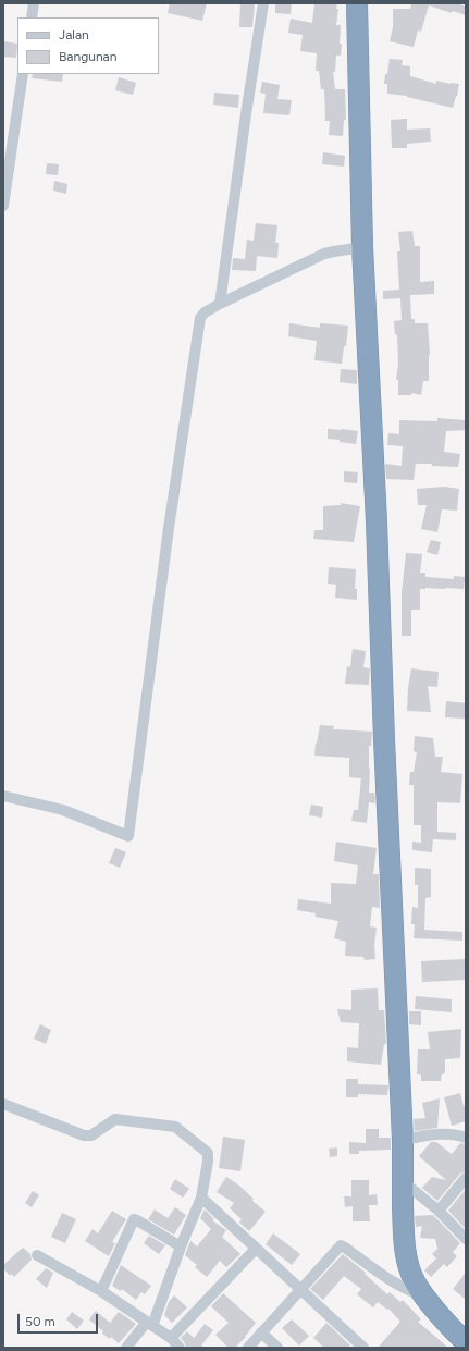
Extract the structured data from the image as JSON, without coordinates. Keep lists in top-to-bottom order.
{
  "legend": ["Jalan", "Bangunan"],
  "scale_bar": "50 m"
}
